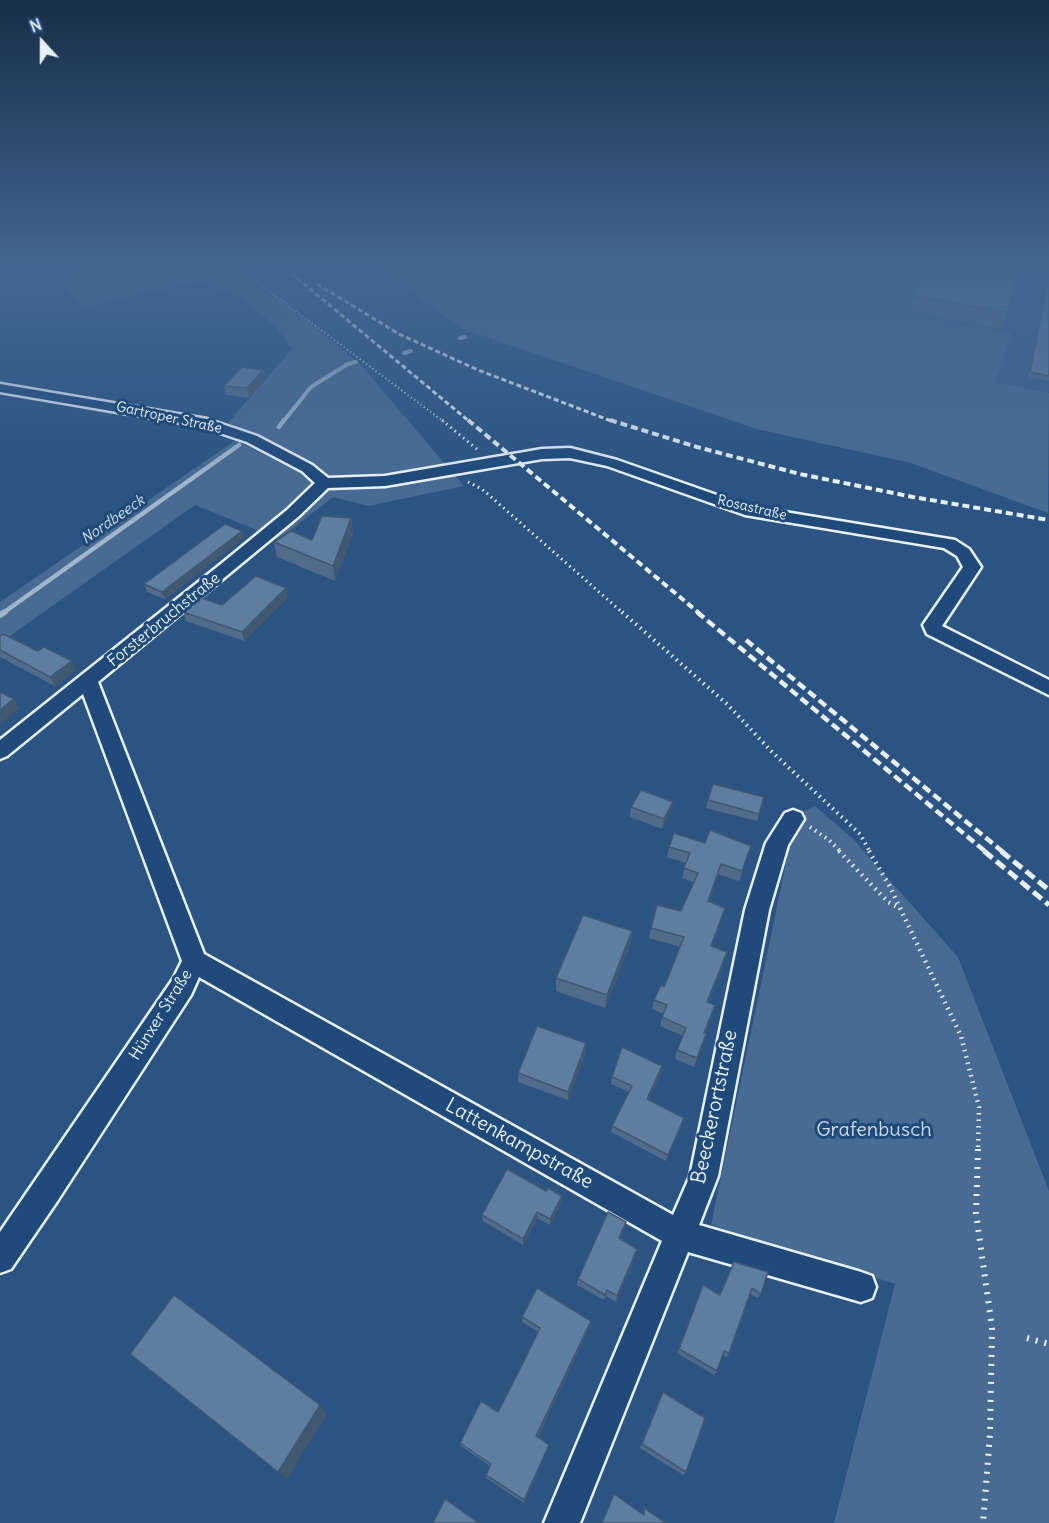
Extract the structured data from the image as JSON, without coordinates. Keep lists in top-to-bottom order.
{
  "streets": {
    "street": [
      "Gartroper Straße",
      "Rosastraße",
      "Forsterbruchstraße",
      "Hünxer Straße",
      "Beeckerortstraße",
      "Lattenkampstraße"
    ]
  },
  "crossings": [
    ["Gartroper Straße", "Rosastraße"],
    ["Gartroper Straße", "Forsterbruchstraße"],
    ["Rosastraße", "Forsterbruchstraße"],
    ["Forsterbruchstraße", "Hünxer Straße"],
    ["Hünxer Straße", "Lattenkampstraße"],
    ["Beeckerortstraße", "Lattenkampstraße"]
  ],
  "water": ["Nordbeeck"],
  "parks": ["Grafenbusch"],
  "north": "top"
}
